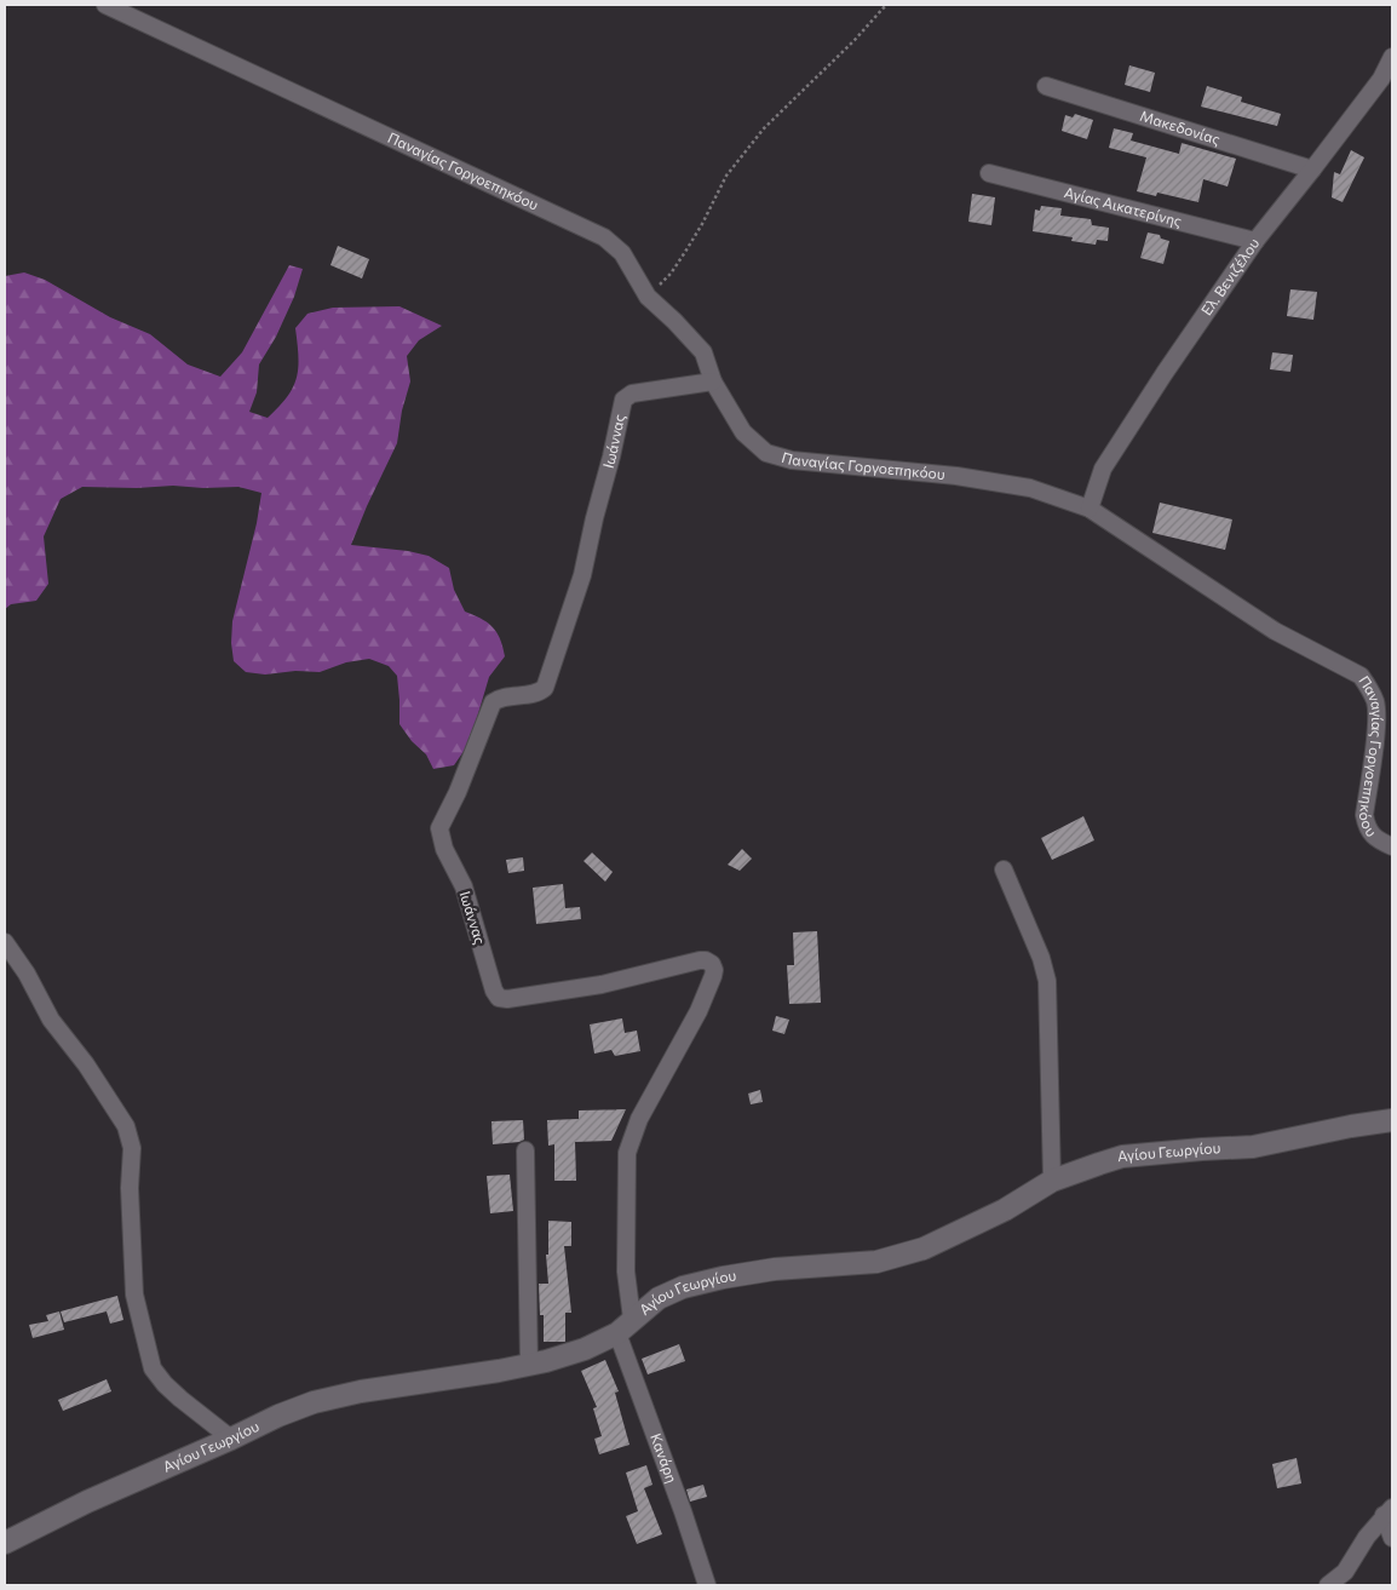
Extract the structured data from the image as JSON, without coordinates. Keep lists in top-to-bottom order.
{
  "streets": {
    "street": [
      "Μακεδονίας",
      "Παναγίας Γοργοεπηκόου",
      "Αγίας Αικατερίνης",
      "Ελ. Βενιζέλου",
      "Ιωάννας",
      "Αγίου Γεωργίου",
      "Κανάρη"
    ]
  },
  "crossings": [
    ["Μακεδονίας", "Ελ. Βενιζέλου"],
    ["Παναγίας Γοργοεπηκόου", "Ελ. Βενιζέλου"],
    ["Παναγίας Γοργοεπηκόου", "Ιωάννας"],
    ["Αγίας Αικατερίνης", "Ελ. Βενιζέλου"],
    ["Ιωάννας", "Αγίου Γεωργίου"],
    ["Ιωάννας", "Κανάρη"],
    ["Αγίου Γεωργίου", "Κανάρη"]
  ]
}
